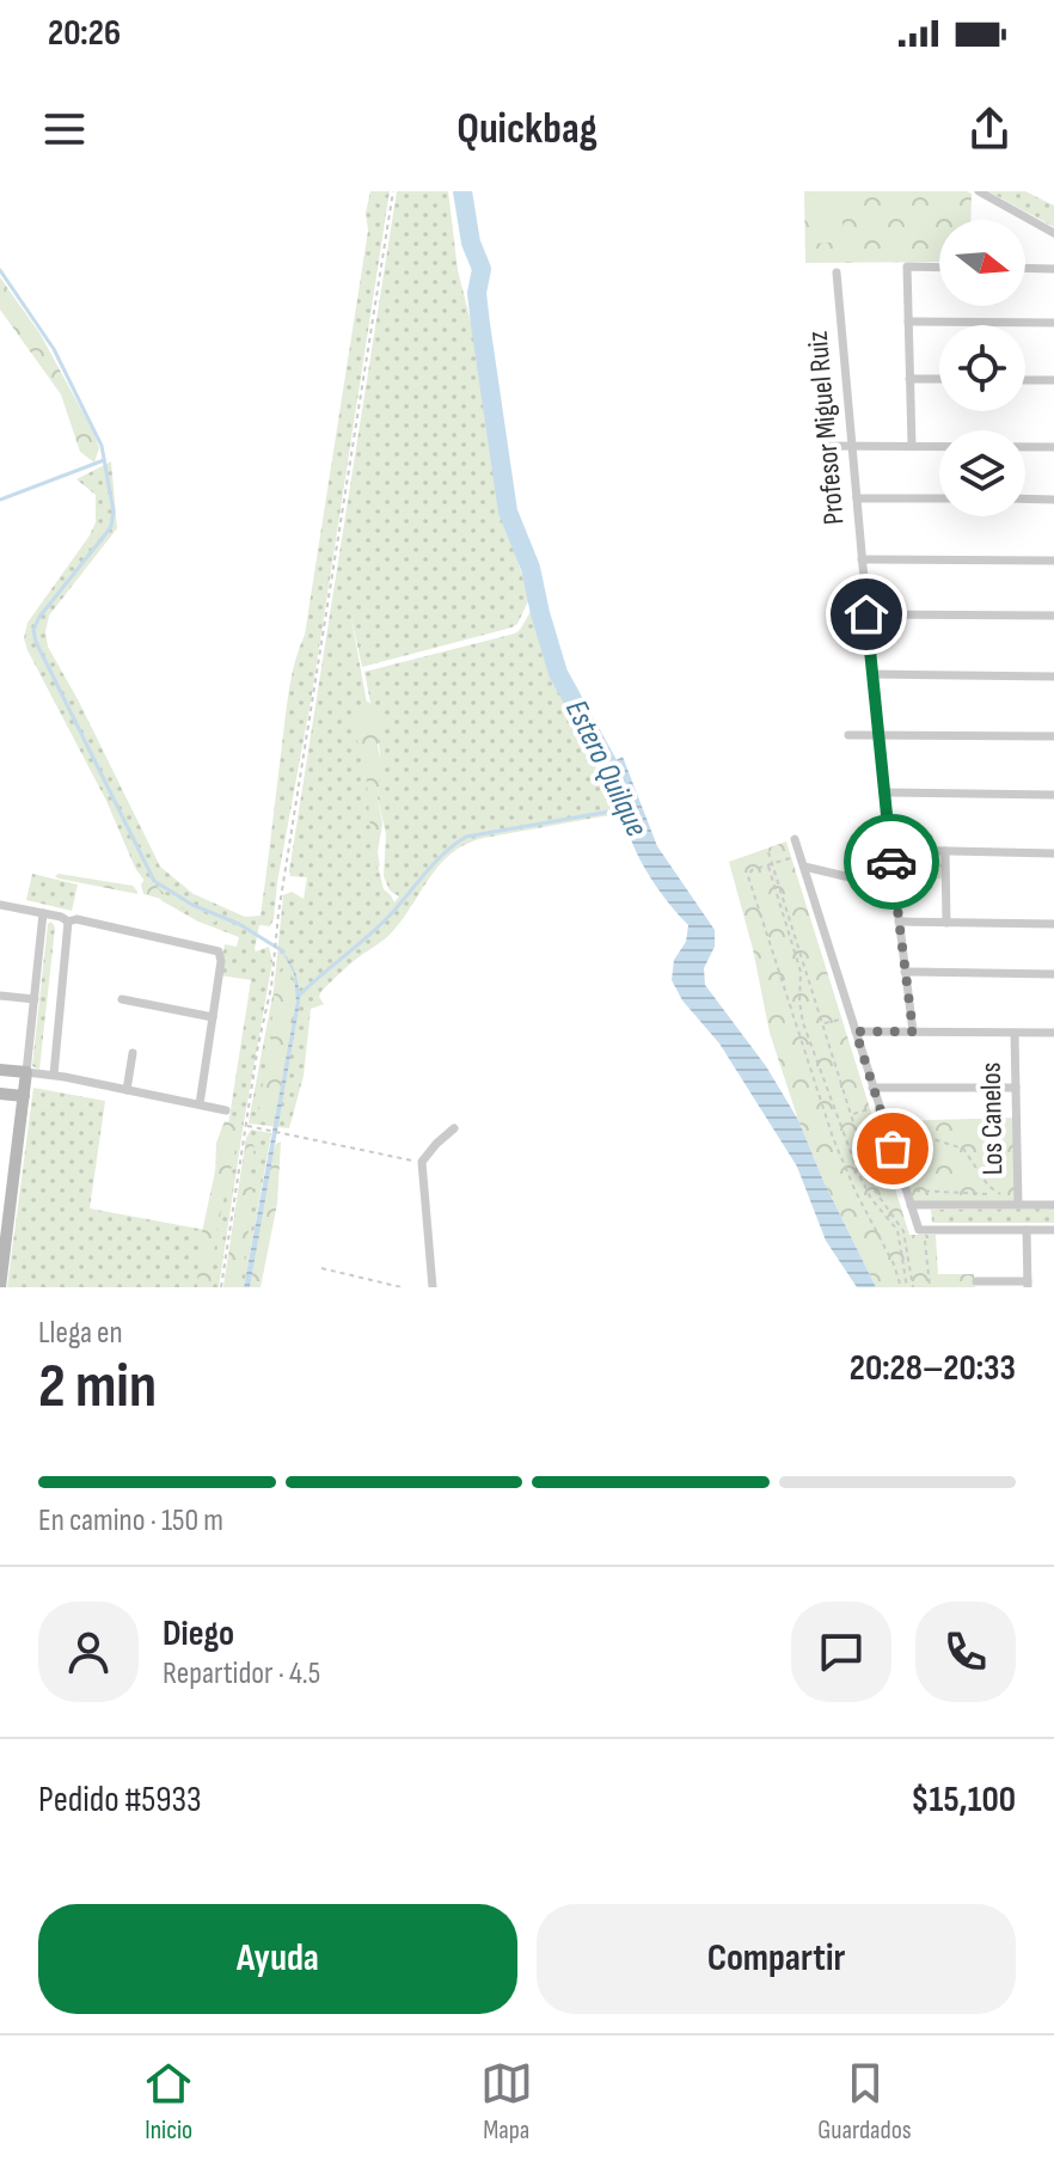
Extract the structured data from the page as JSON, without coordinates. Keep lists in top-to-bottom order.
{
  "streets": {
    "street": ["Profesor Miguel Ruiz", "Los Canelos"]
  },
  "water": ["Estero Quilque"],
  "north": "right",
  "page": {
    "status": "20:26",
    "header": "Quickbag",
    "heading": ["2 min", "Llega en", "20:28–20:33"],
    "panel": [
      "Diego",
      "Repartidor · 4.5",
      "Pedido #5933",
      "$15,100"
    ],
    "bar": "En camino · 150 m",
    "buttons": ["Ayuda", "Compartir"],
    "tabs": ["Inicio", "Mapa", "Guardados"]
  }
}
